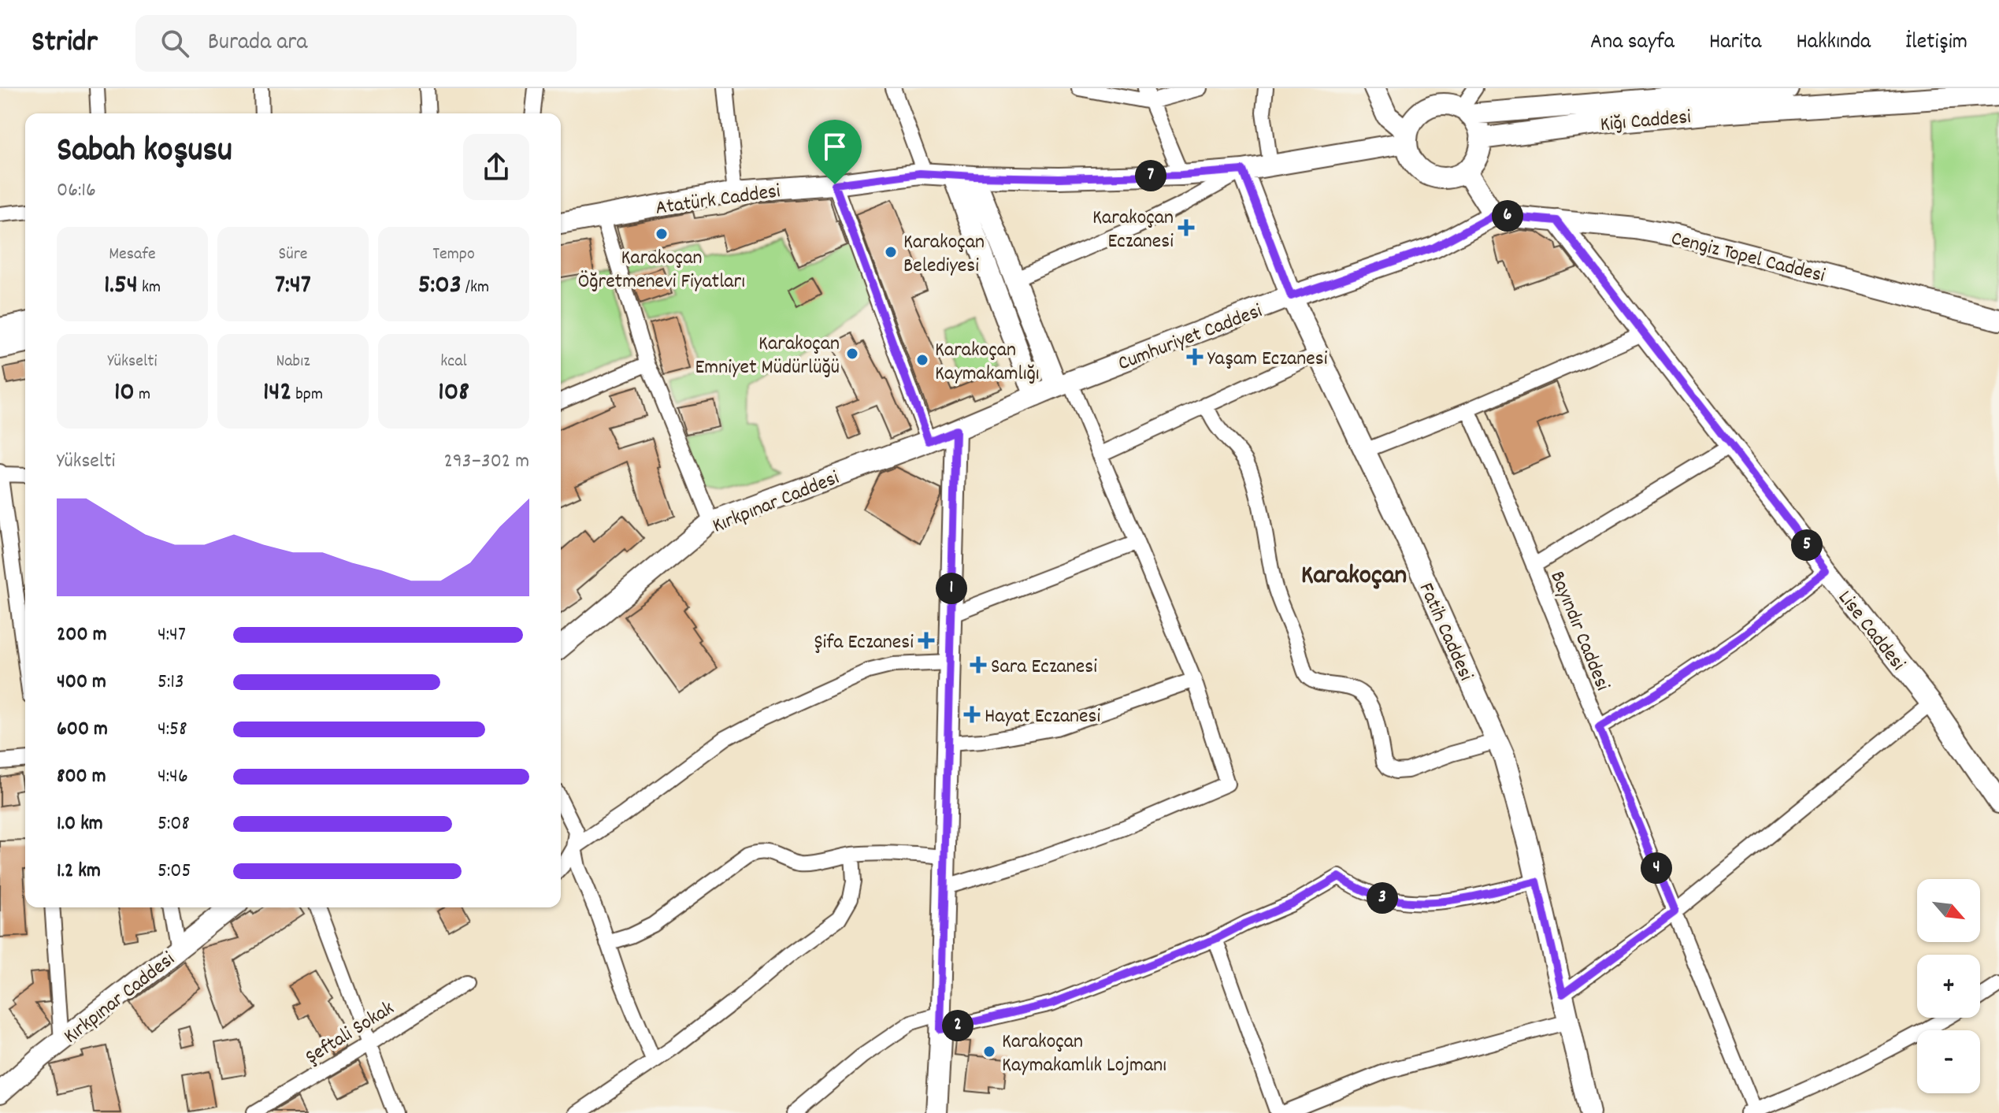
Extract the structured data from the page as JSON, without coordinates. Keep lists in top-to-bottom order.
{
  "streets": {
    "street": [
      "Kiğı Caddesi",
      "Atatürk Caddesi",
      "Cengiz Topel Caddesi",
      "Cumhuriyet Caddesi",
      "Kırkpınar Caddesi",
      "Lise Caddesi",
      "Bayındır Caddesi",
      "Fatih Caddesi",
      "Şeftali Sokak"
    ]
  },
  "crossings": [
    ["Kiğı Caddesi", "Atatürk Caddesi"],
    ["Atatürk Caddesi", "Fatih Caddesi"],
    ["Cengiz Topel Caddesi", "Cumhuriyet Caddesi"],
    ["Cengiz Topel Caddesi", "Lise Caddesi"],
    ["Cumhuriyet Caddesi", "Kırkpınar Caddesi"],
    ["Cumhuriyet Caddesi", "Fatih Caddesi"]
  ],
  "districts": ["Karakoçan"],
  "places": {
    "health": [
      "Karakoçan Eczanesi",
      "Yaşam Eczanesi",
      "Şifa Eczanesi",
      "Sara Eczanesi",
      "Hayat Eczanesi"
    ],
    "other": [
      "Karakoçan Öğretmenevi Fiyatları",
      "Karakoçan Belediyesi",
      "Karakoçan Emniyet Müdürlüğü",
      "Karakoçan Kaymakamlığı",
      "Karakoçan Kaymakamlık Lojmanı"
    ]
  },
  "north": "bottom right",
  "page": {
    "header": "Stridr",
    "search": "Burada ara",
    "nav": [
      "Ana sayfa",
      "Harita",
      "Hakkında",
      "İletişim"
    ],
    "heading": ["Sabah koşusu", "06:16"],
    "pins": [
      "7",
      "6",
      "5",
      "1",
      "4",
      "3",
      "2"
    ],
    "stats": [
      ["Mesafe", "1.54 km"],
      ["Süre", "7:47"],
      ["Tempo", "5:03 /km"],
      ["Yükselti", "10 m"],
      ["Nabız", "142 bpm"],
      ["kcal", "108"]
    ],
    "chart": ["Yükselti", "293–302 m"],
    "list": [
      {
        "name": "200 m",
        "note": "4:47"
      },
      {
        "name": "400 m",
        "note": "5:13"
      },
      {
        "name": "600 m",
        "note": "4:58"
      },
      {
        "name": "800 m",
        "note": "4:46"
      },
      {
        "name": "1.0 km",
        "note": "5:08"
      },
      {
        "name": "1.2 km",
        "note": "5:05"
      }
    ],
    "map_buttons": ["+", "−"]
  }
}
